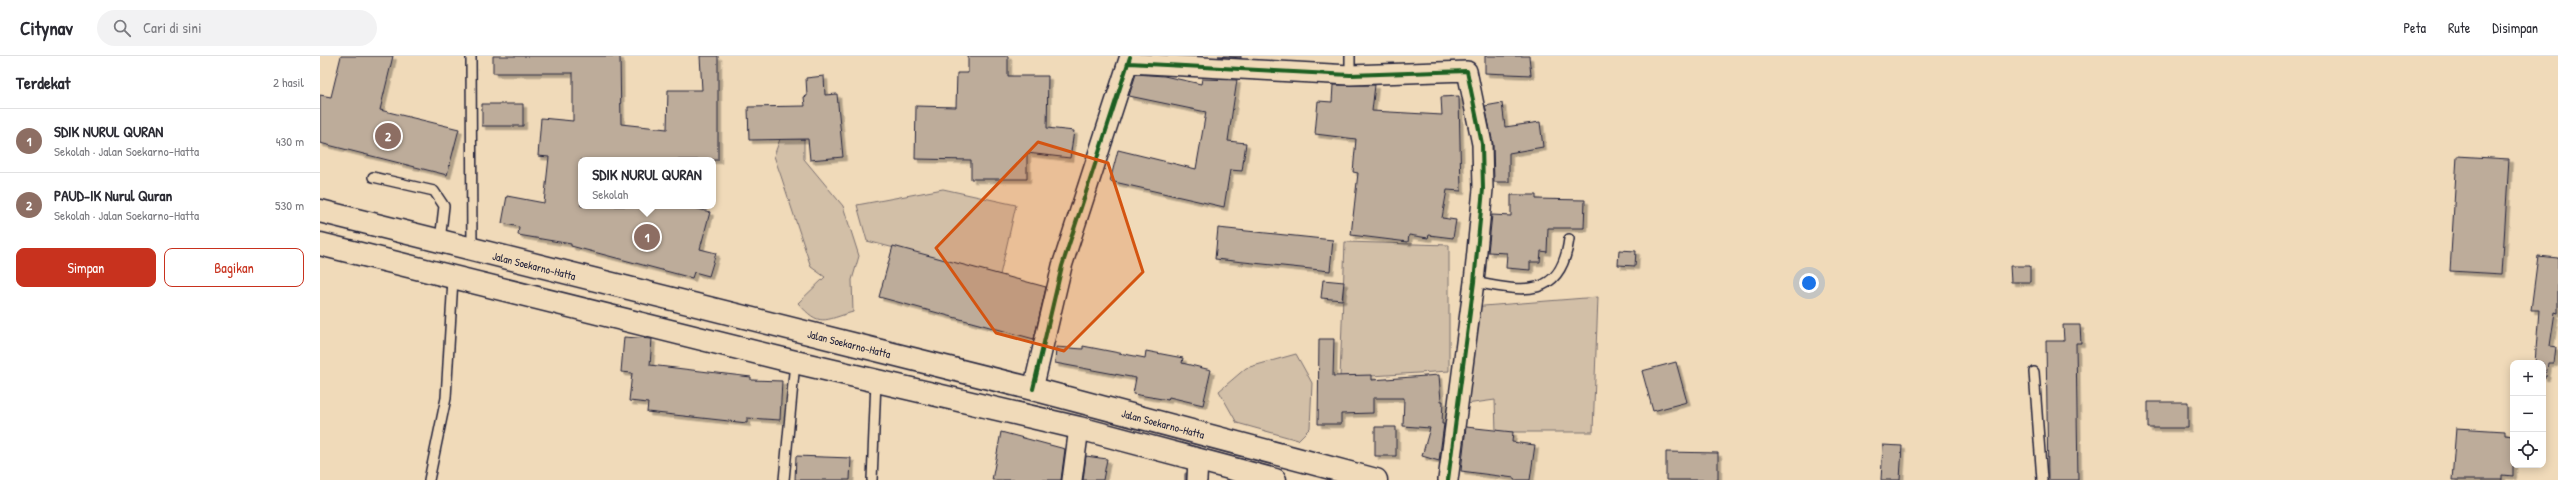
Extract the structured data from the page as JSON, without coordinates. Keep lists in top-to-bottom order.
{
  "streets": {
    "highway": ["Jalan Soekarno-Hatta"]
  },
  "page": {
    "header": "Citynav",
    "search": "Cari di sini",
    "nav": ["Peta", "Rute", "Disimpan"],
    "heading": ["Terdekat", "2 hasil"],
    "list": [
      {
        "mark": "1",
        "name": "SDIK NURUL QURAN",
        "note": "Sekolah · Jalan Soekarno-Hatta",
        "value": "430 m"
      },
      {
        "mark": "2",
        "name": "PAUD-IK Nurul Quran",
        "note": "Sekolah · Jalan Soekarno-Hatta",
        "value": "530 m"
      }
    ],
    "pins": ["2", "1"],
    "popup": ["SDIK NURUL QURAN", "Sekolah"],
    "buttons": ["Simpan", "Bagikan"],
    "map_buttons": ["+", "−"]
  }
}
